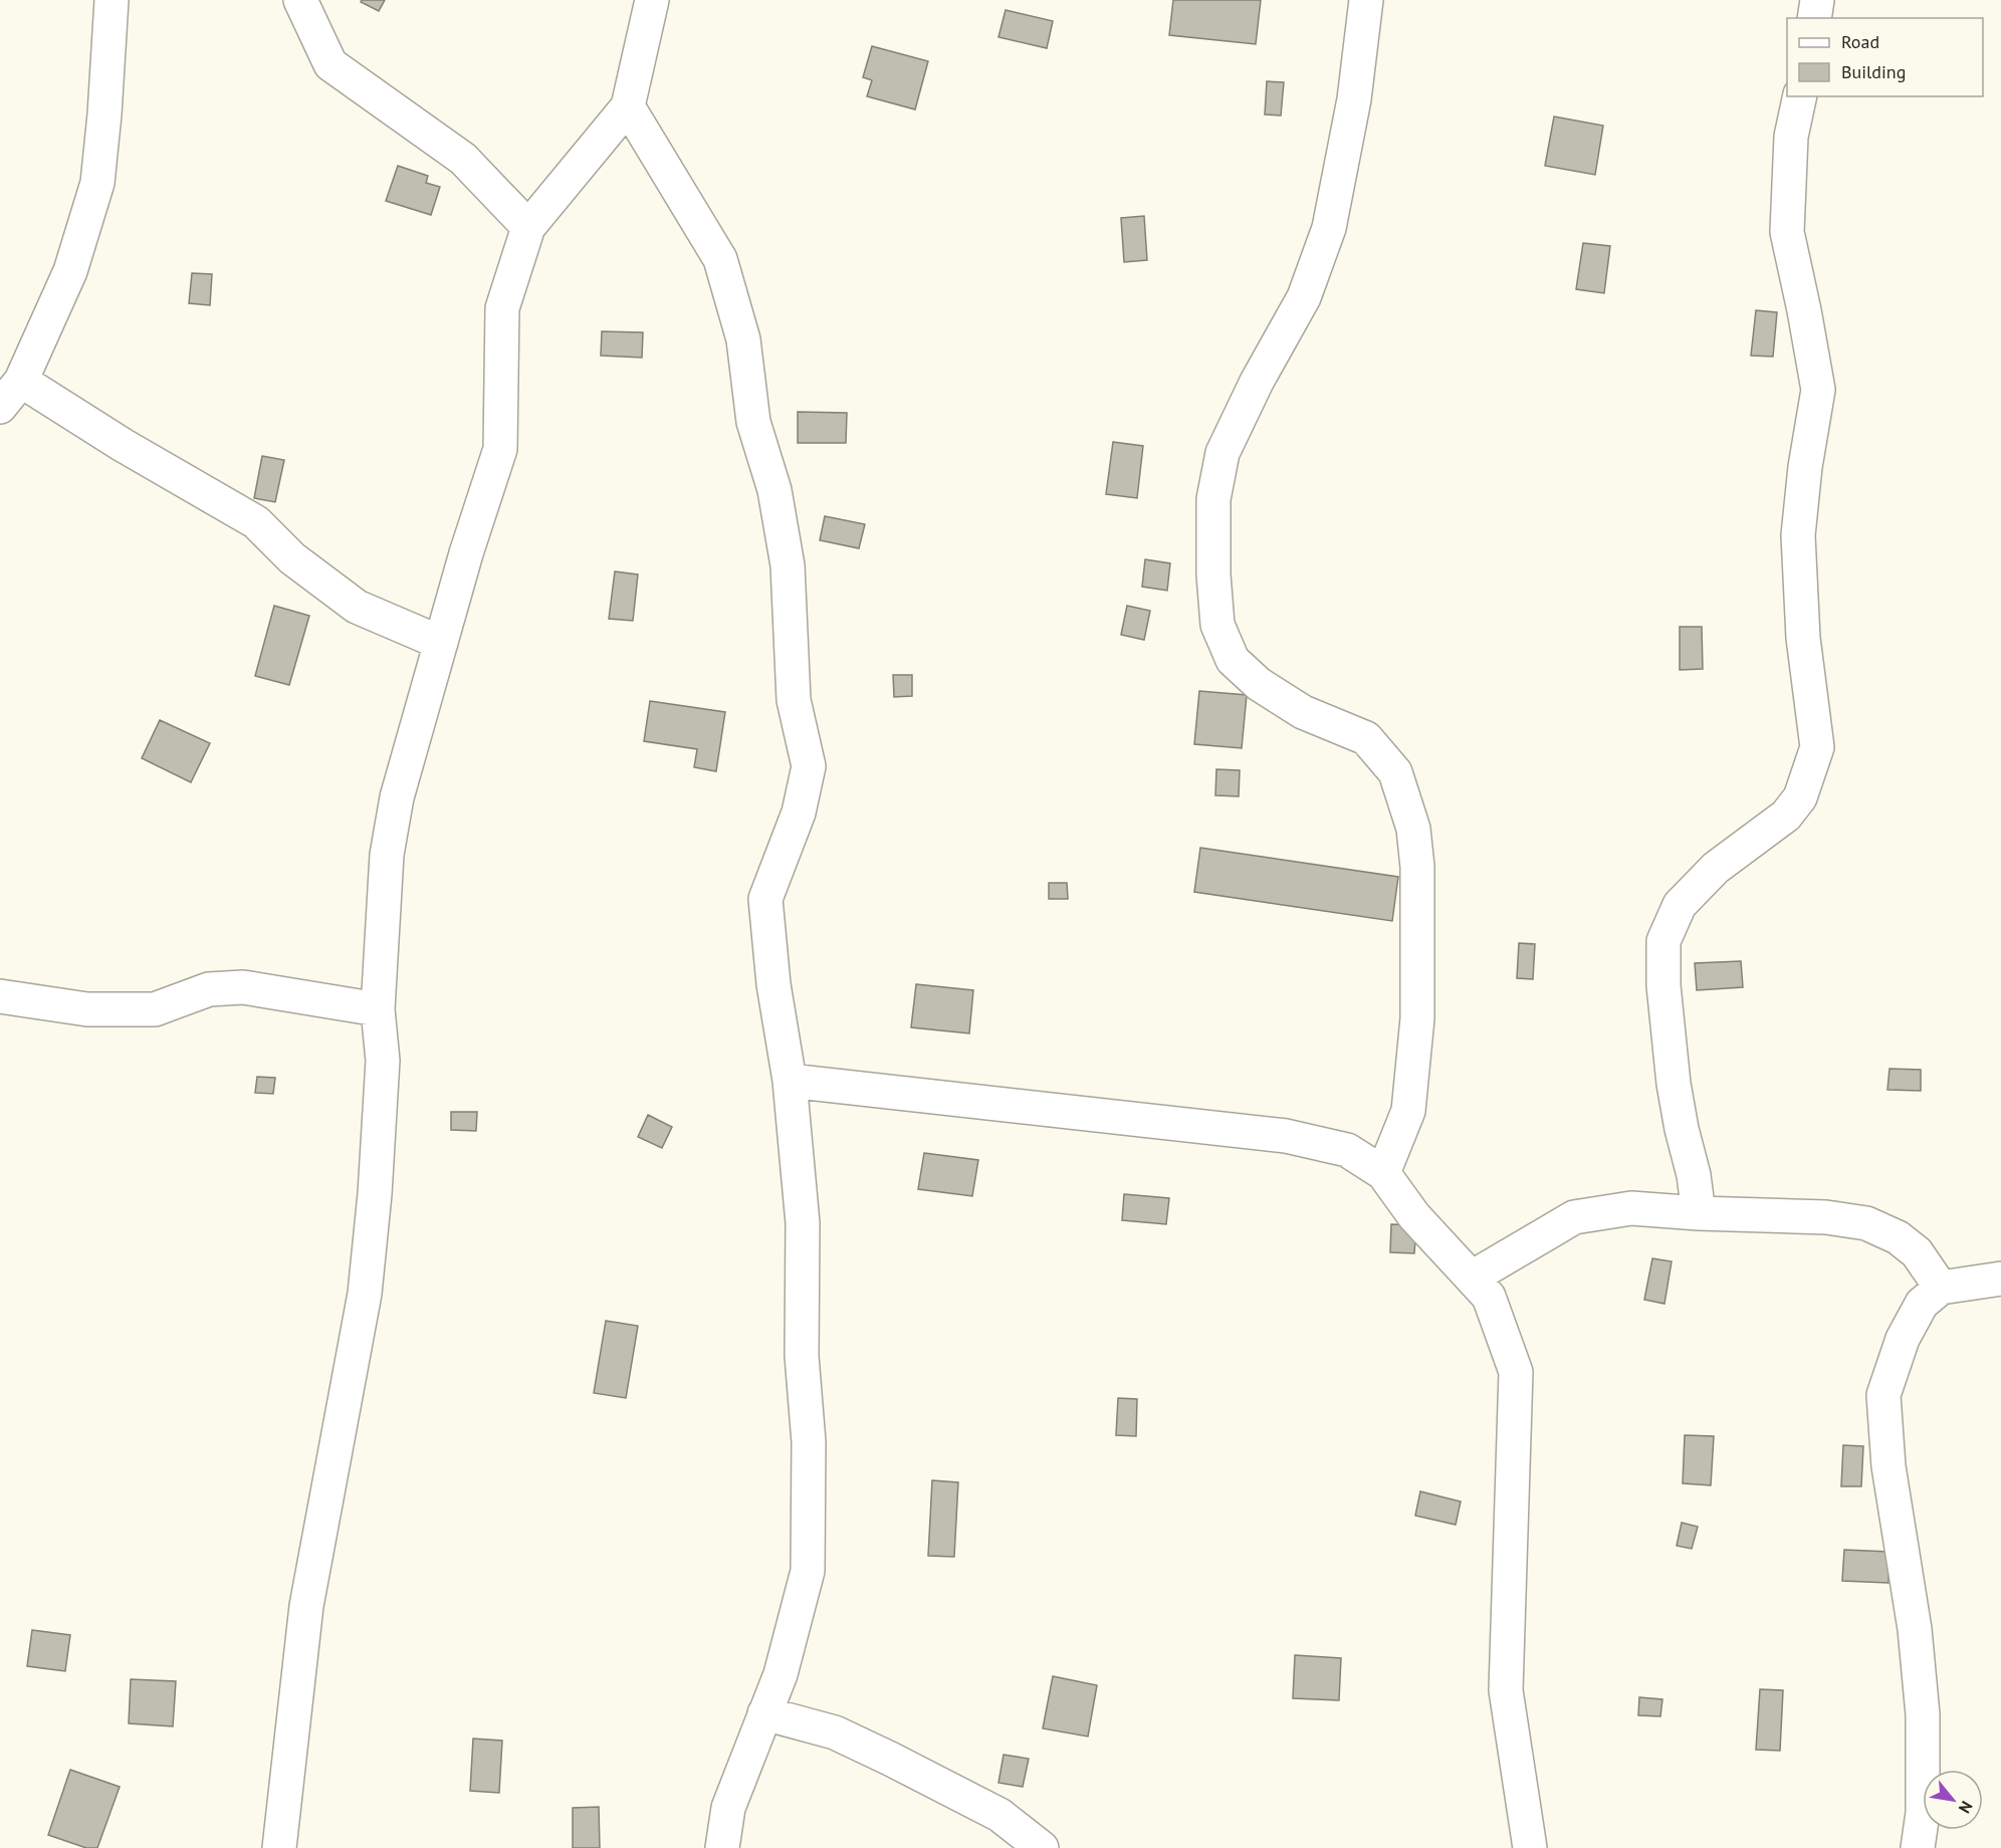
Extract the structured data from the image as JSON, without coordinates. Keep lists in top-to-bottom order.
{
  "legend": ["Road", "Building"],
  "north": "bottom right"
}
